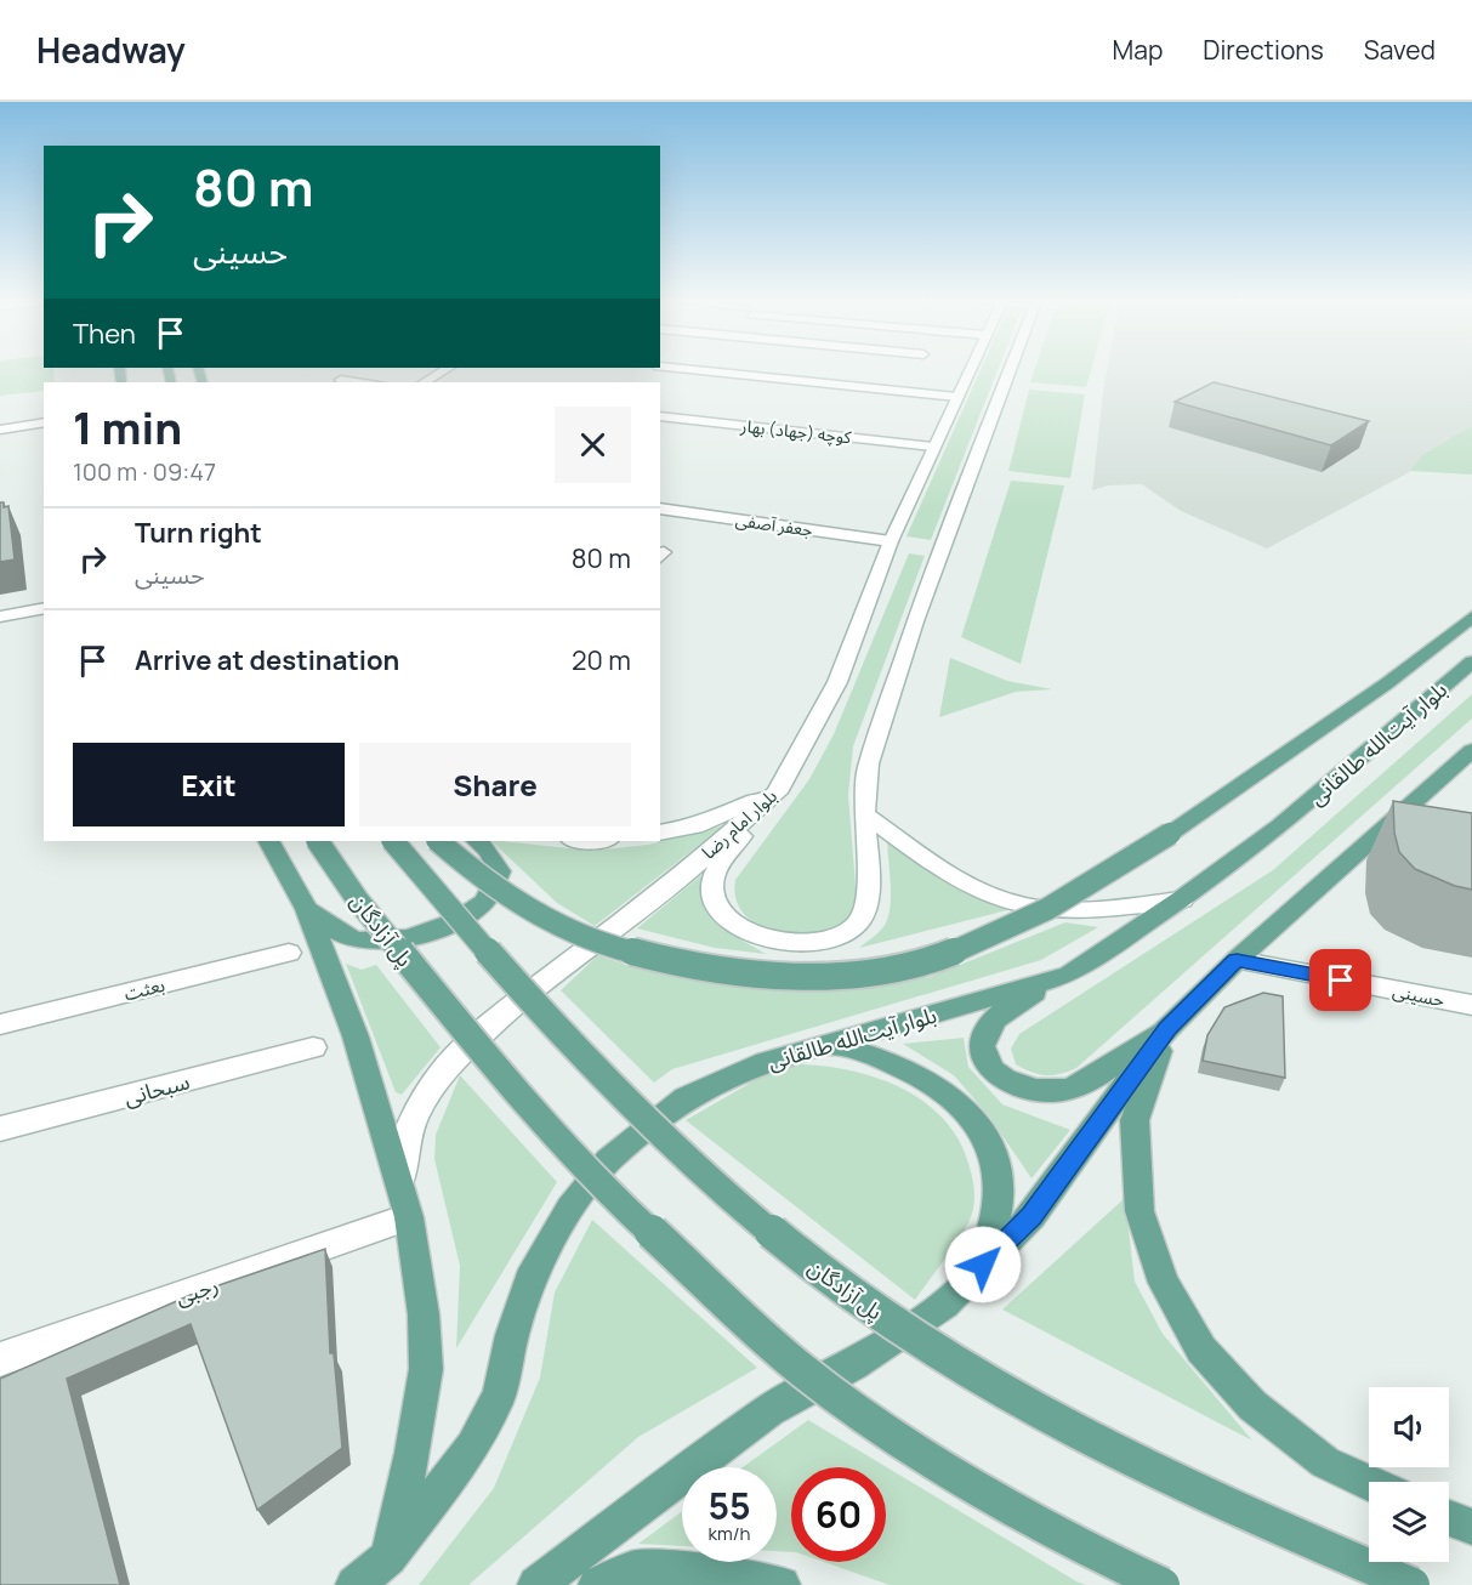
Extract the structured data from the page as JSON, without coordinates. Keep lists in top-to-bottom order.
{
  "streets": {
    "main road": [
      "کوچه (جهاد) بهار",
      "جعفر آصفی",
      "بلوار آیت‌الله طالقانی",
      "بلوار امام رضا",
      "پل آزادگان",
      "بعثت",
      "حسینی",
      "سبحانی",
      "رجبی"
    ]
  },
  "crossings": [
    ["کوچه (جهاد) بهار", "بلوار امام رضا"],
    ["جعفر آصفی", "بلوار امام رضا"]
  ],
  "page": {
    "header": "Headway",
    "nav": ["Map", "Directions", "Saved"],
    "turn": ["80 m", "حسینی"],
    "then": "Then",
    "heading": ["1 min", "100 m · 09:47"],
    "list": [
      {
        "name": "Turn right",
        "note": "حسینی",
        "value": "80 m"
      },
      {
        "name": "Arrive at destination",
        "value": "20 m"
      }
    ],
    "buttons": ["Exit", "Share"],
    "speed": "55 km/h",
    "limit": "60"
  }
}
